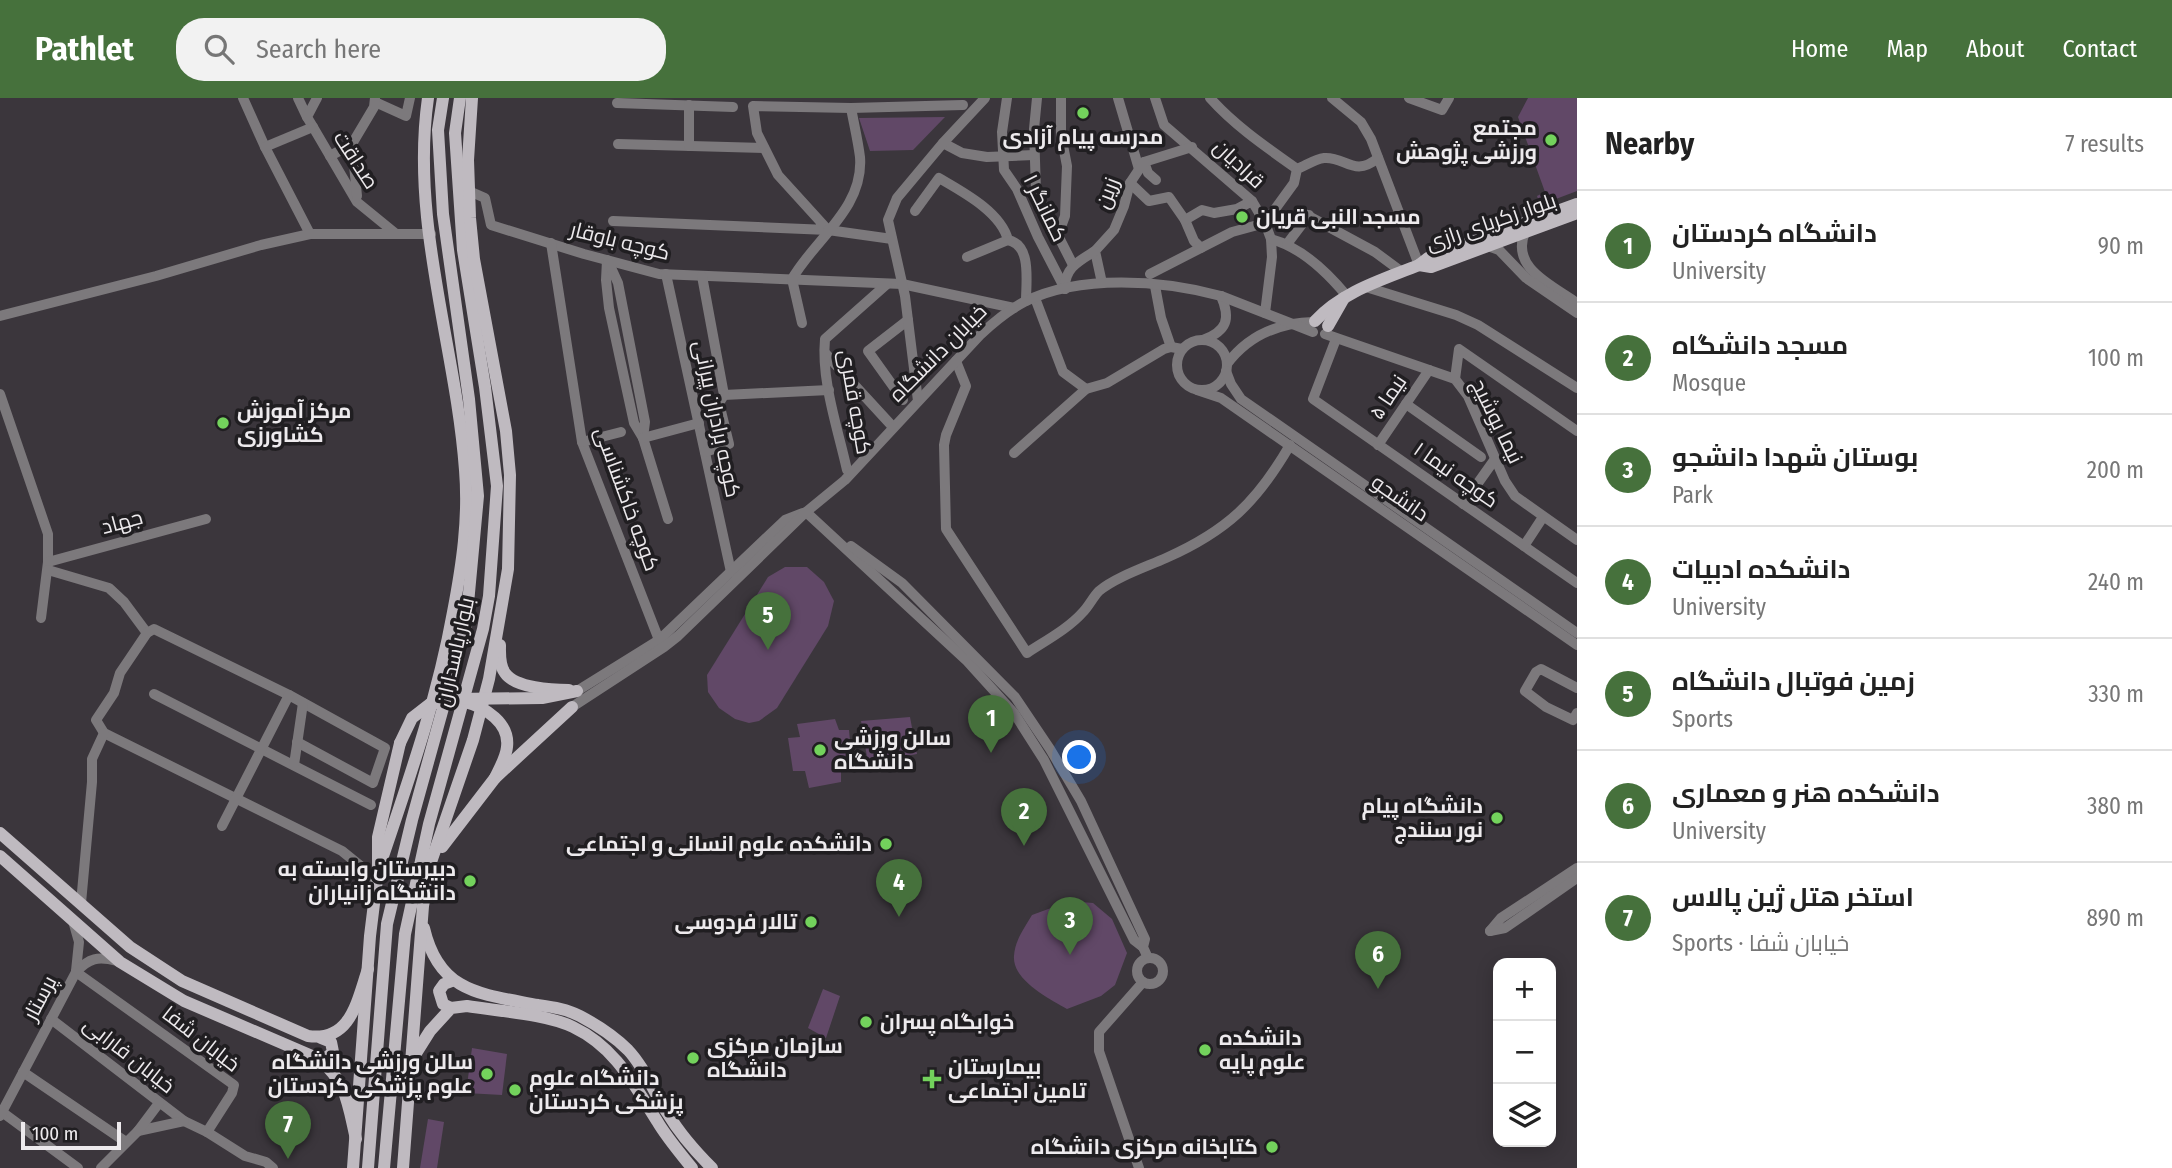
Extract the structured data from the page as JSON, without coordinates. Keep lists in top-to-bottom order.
{
  "streets": {
    "main road": ["بلوار زکریای رازی", "بلوار پاسداران"],
    "street": [
      "صداقت",
      "قرادیان",
      "زرین",
      "کمانگر ۱",
      "کوچه باوقار",
      "خیابان دانشگاه",
      "نیما ۵",
      "کوچه قمری",
      "کوچه برادران پیرانی",
      "نیما یوشیج",
      "کوچه نیما ۱",
      "دانشجو",
      "کوچه خاکشناسی",
      "جهاد",
      "پرستار",
      "خیابان شفا",
      "خیابان فارابی"
    ]
  },
  "crossings": [
    ["قرادیان", "زرین"],
    ["قرادیان", "خیابان دانشگاه"],
    ["کمانگر ۱", "خیابان دانشگاه"],
    ["کوچه باوقار", "خیابان دانشگاه"],
    ["کوچه باوقار", "کوچه قمری"],
    ["کوچه باوقار", "کوچه برادران پیرانی"],
    ["کوچه باوقار", "کوچه خاکشناسی"],
    ["خیابان دانشگاه", "کوچه برادران پیرانی"],
    ["خیابان دانشگاه", "نیما یوشیج"],
    ["خیابان دانشگاه", "کوچه خاکشناسی"],
    ["نیما ۵", "نیما یوشیج"],
    ["نیما ۵", "کوچه نیما ۱"],
    ["نیما یوشیج", "کوچه نیما ۱"],
    ["پرستار", "خیابان شفا"],
    ["پرستار", "خیابان فارابی"],
    ["خیابان شفا", "خیابان فارابی"]
  ],
  "places": {
    "other": [
      "مدرسه پیام آزادی",
      "مجتمع ورزشی پژوهش",
      "مسجد النبی قریان",
      "مرکز آموزش کشاورزی",
      "سالن ورزشی دانشگاه",
      "دانشگاه پیام نور سنندج",
      "دانشکده علوم انسانی و اجتماعی",
      "دبیرستان وابسته به دانشگاه زانیاران",
      "تالار فردوسی",
      "خوابگاه پسران",
      "دانشکده علوم پایه",
      "سازمان مرکزی دانشگاه",
      "سالن ورزشی دانشگاه علوم پزشکی کردستان",
      "دانشگاه علوم پزشکی کردستان",
      "کتابخانه مرکزی دانشگاه"
    ],
    "health": ["بیمارستان تامین اجتماعی"]
  },
  "scale_bar": "100 m",
  "page": {
    "header": "Pathlet",
    "search": "Search here",
    "nav": [
      "Home",
      "Map",
      "About",
      "Contact"
    ],
    "heading": ["Nearby", "7 results"],
    "list": [
      {
        "mark": "1",
        "name": "دانشگاه کردستان",
        "note": "University",
        "value": "90 m"
      },
      {
        "mark": "2",
        "name": "مسجد دانشگاه",
        "note": "Mosque",
        "value": "100 m"
      },
      {
        "mark": "3",
        "name": "بوستان شهدا دانشجو",
        "note": "Park",
        "value": "200 m"
      },
      {
        "mark": "4",
        "name": "دانشکده ادبیات",
        "note": "University",
        "value": "240 m"
      },
      {
        "mark": "5",
        "name": "زمین فوتبال دانشگاه",
        "note": "Sports",
        "value": "330 m"
      },
      {
        "mark": "6",
        "name": "دانشکده هنر و معماری",
        "note": "University",
        "value": "380 m"
      },
      {
        "mark": "7",
        "name": "استخر هتل ژین پالاس",
        "note": "Sports · خیابان شفا",
        "value": "890 m"
      }
    ],
    "pins": [
      "5",
      "1",
      "2",
      "4",
      "3",
      "6",
      "7"
    ],
    "map_buttons": ["+", "−"],
    "scale": "100 m"
  }
}
